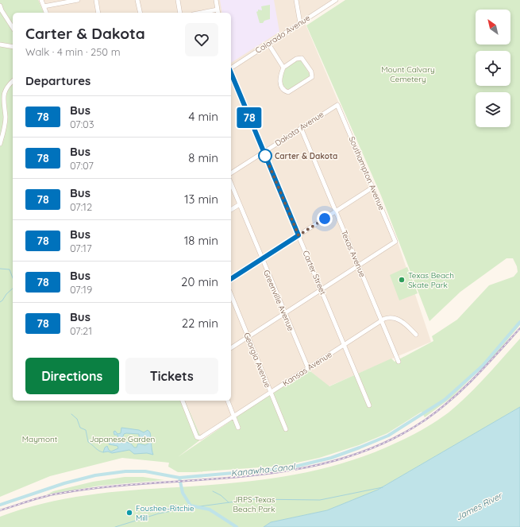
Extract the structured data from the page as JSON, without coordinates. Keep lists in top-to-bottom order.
{
  "streets": {
    "street": [
      "Colorado Avenue",
      "Dakota Avenue",
      "Southampton Avenue",
      "Texas Avenue",
      "Carter Street",
      "Greenville Avenue",
      "Georgia Avenue",
      "Kansas Avenue"
    ]
  },
  "crossings": [
    ["Dakota Avenue", "Southampton Avenue"],
    ["Dakota Avenue", "Texas Avenue"],
    ["Dakota Avenue", "Carter Street"],
    ["Southampton Avenue", "Texas Avenue"],
    ["Texas Avenue", "Kansas Avenue"],
    ["Carter Street", "Kansas Avenue"],
    ["Greenville Avenue", "Kansas Avenue"],
    ["Georgia Avenue", "Kansas Avenue"]
  ],
  "water": ["Kanawha Canal", "James River"],
  "parks": [
    "Mount Calvary Cemetery",
    "Maymont",
    "Japanese Garden",
    "JRPS Texas Beach Park"
  ],
  "places": ["Carter & Dakota", "Texas Beach Skate Park", "Foushee-Ritchie Mill"],
  "lines": ["bus line 78"],
  "north": "top left",
  "page": {
    "on_map": "78",
    "heading": [
      ["Carter & Dakota", "Walk · 4 min · 250 m"],
      "Departures"
    ],
    "list": [
      {
        "mark": "78",
        "name": "Bus",
        "note": "07:03",
        "value": "4 min"
      },
      {
        "mark": "78",
        "name": "Bus",
        "note": "07:07",
        "value": "8 min"
      },
      {
        "mark": "78",
        "name": "Bus",
        "note": "07:12",
        "value": "13 min"
      },
      {
        "mark": "78",
        "name": "Bus",
        "note": "07:17",
        "value": "18 min"
      },
      {
        "mark": "78",
        "name": "Bus",
        "note": "07:19",
        "value": "20 min"
      },
      {
        "mark": "78",
        "name": "Bus",
        "note": "07:21",
        "value": "22 min"
      }
    ],
    "buttons": ["Directions", "Tickets"]
  }
}
